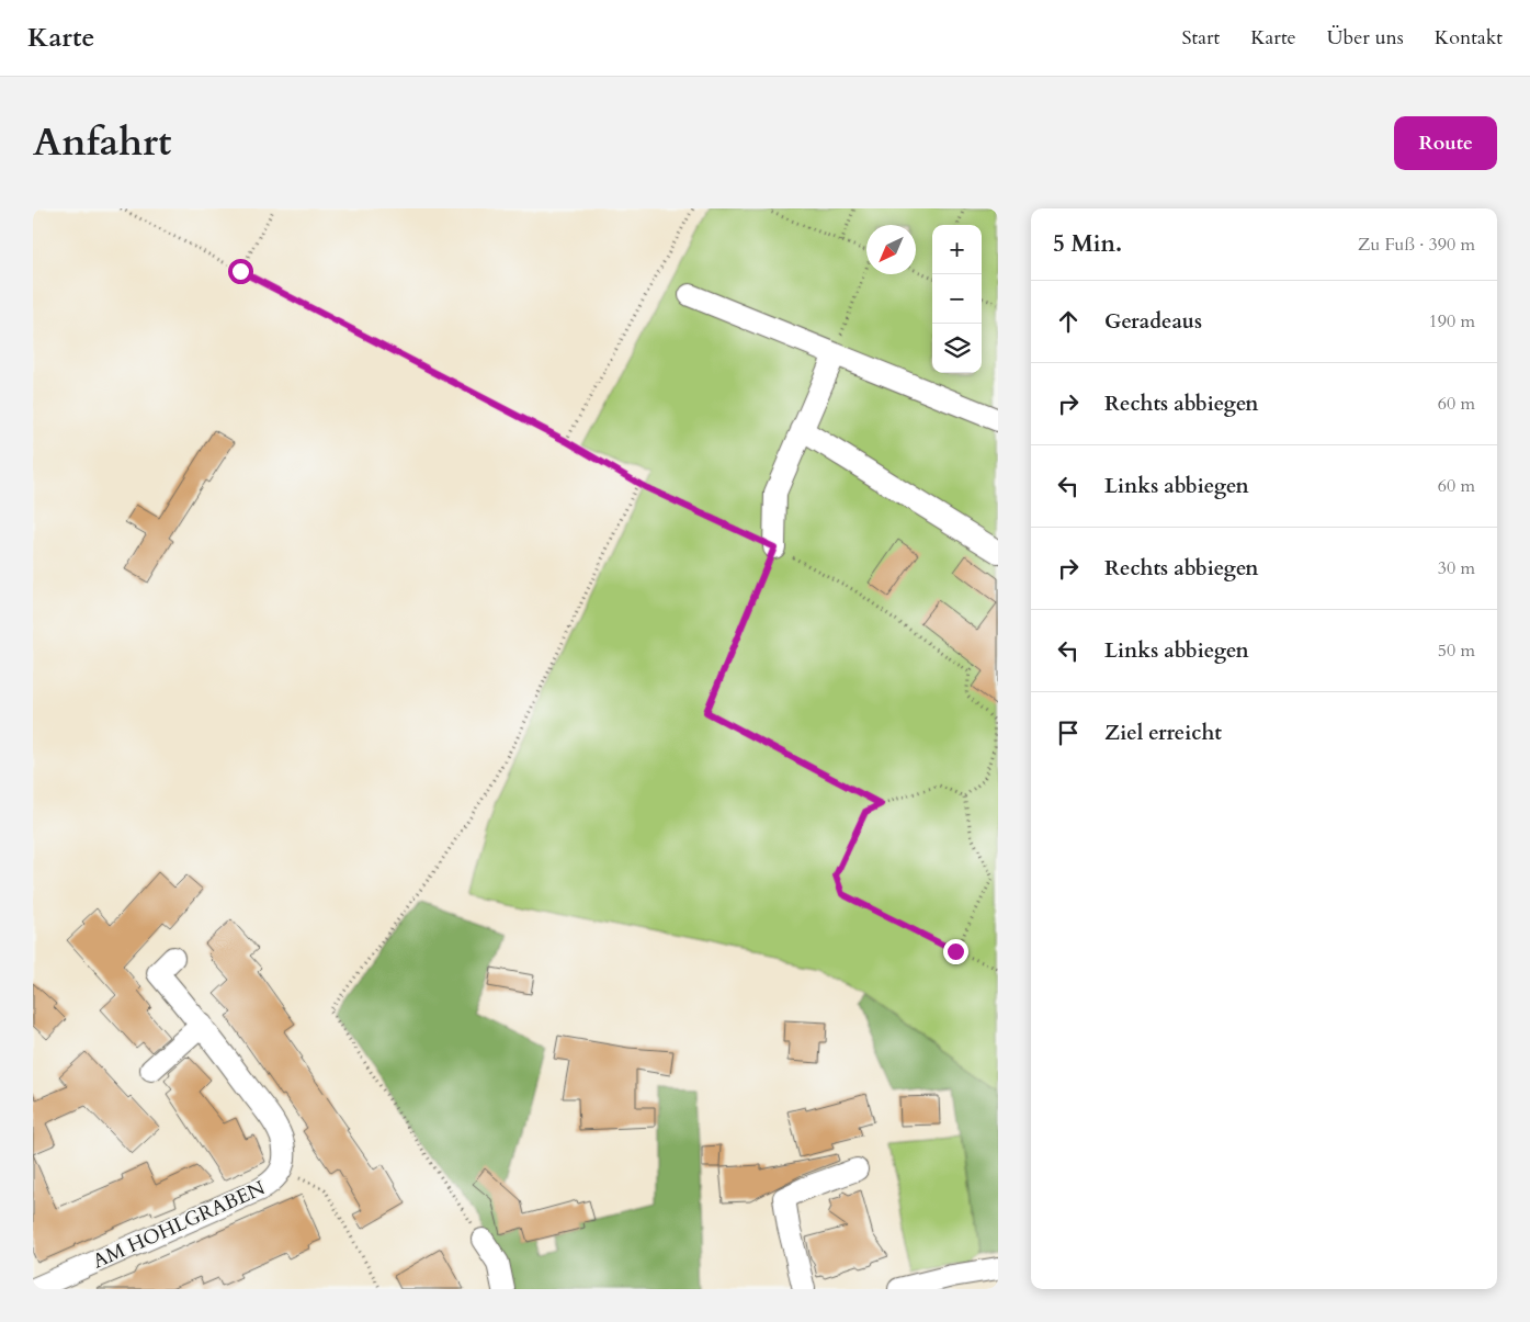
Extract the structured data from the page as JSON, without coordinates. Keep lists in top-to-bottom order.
{
  "streets": {
    "street": ["AM HOHLGRABEN"]
  },
  "north": "bottom left",
  "page": {
    "header": "Karte",
    "nav": [
      "Start",
      "Karte",
      "Über uns",
      "Kontakt"
    ],
    "title": "Anfahrt",
    "buttons": "Route",
    "heading": ["5 Min.", "Zu Fuß · 390 m"],
    "map_buttons": ["+", "−"],
    "list": [
      ["Geradeaus", "190 m"],
      ["Rechts abbiegen", "60 m"],
      ["Links abbiegen", "60 m"],
      ["Rechts abbiegen", "30 m"],
      ["Links abbiegen", "50 m"],
      "Ziel erreicht"
    ]
  }
}
